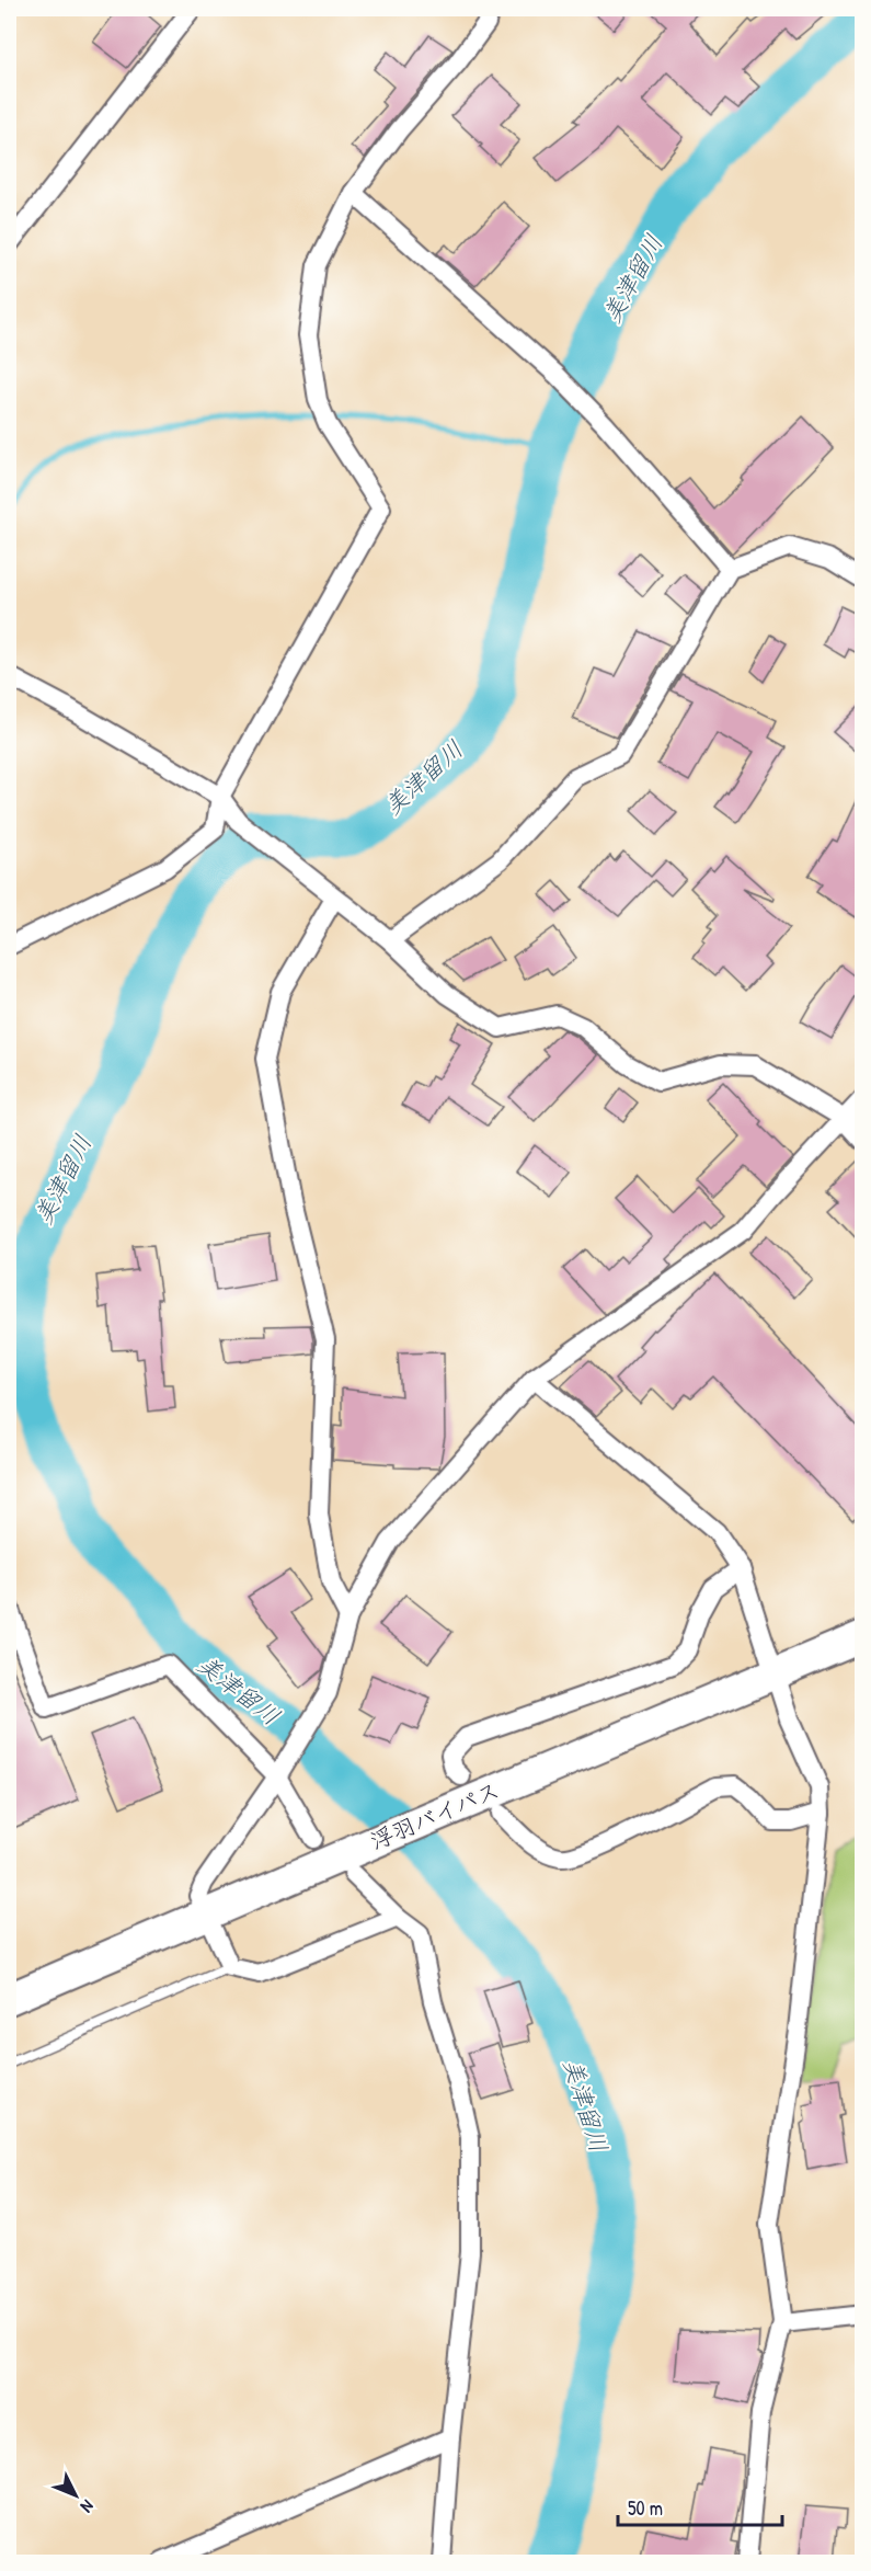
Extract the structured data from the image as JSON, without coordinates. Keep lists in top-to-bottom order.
{
  "streets": {
    "highway": ["浮羽バイパス"]
  },
  "water": ["美津留川"],
  "scale_bar": "50 m",
  "north": "bottom right"
}
